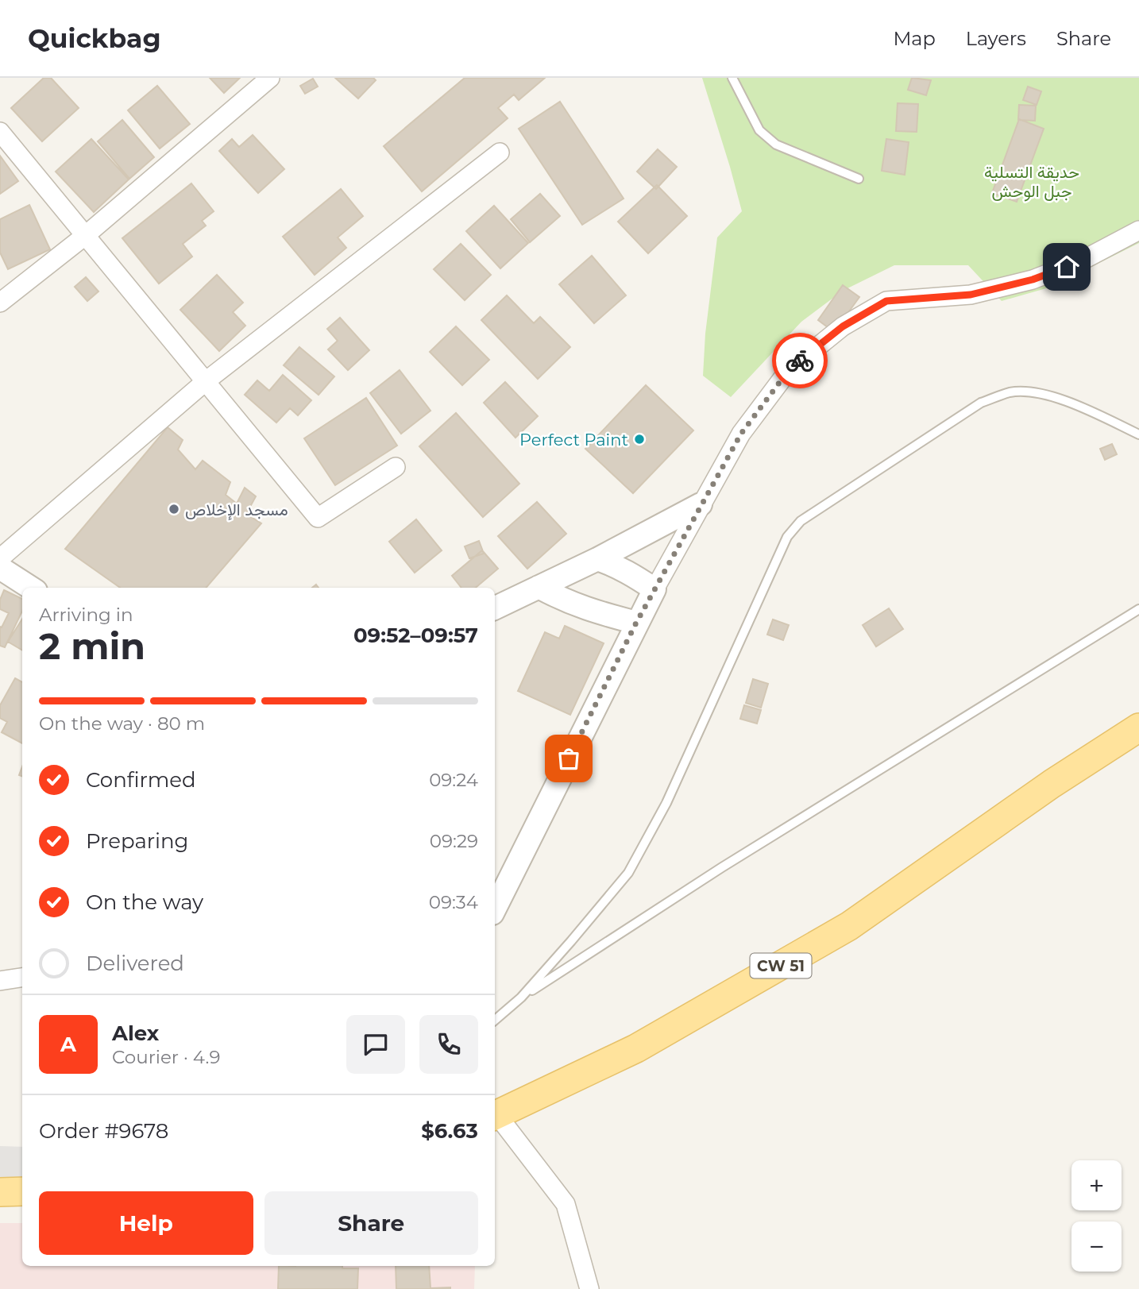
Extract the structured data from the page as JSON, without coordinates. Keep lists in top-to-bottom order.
{
  "streets": {
    "main road": ["CW 51"]
  },
  "parks": ["حديقة التسلية جبل الوحش"],
  "places": ["Perfect Paint", "مسجد الإخلاص"],
  "page": {
    "header": "Quickbag",
    "nav": ["Map", "Layers", "Share"],
    "heading": ["2 min", "Arriving in", "09:52–09:57"],
    "panel": [
      "Alex",
      "Courier · 4.9",
      "Order #9678",
      "$6.63"
    ],
    "bar": "On the way · 80 m",
    "list": [
      ["Confirmed", "09:24"],
      ["Preparing", "09:29"],
      ["On the way", "09:34"],
      "Delivered"
    ],
    "round": "A",
    "map_buttons": ["+", "−"],
    "buttons": ["Help", "Share"]
  }
}
